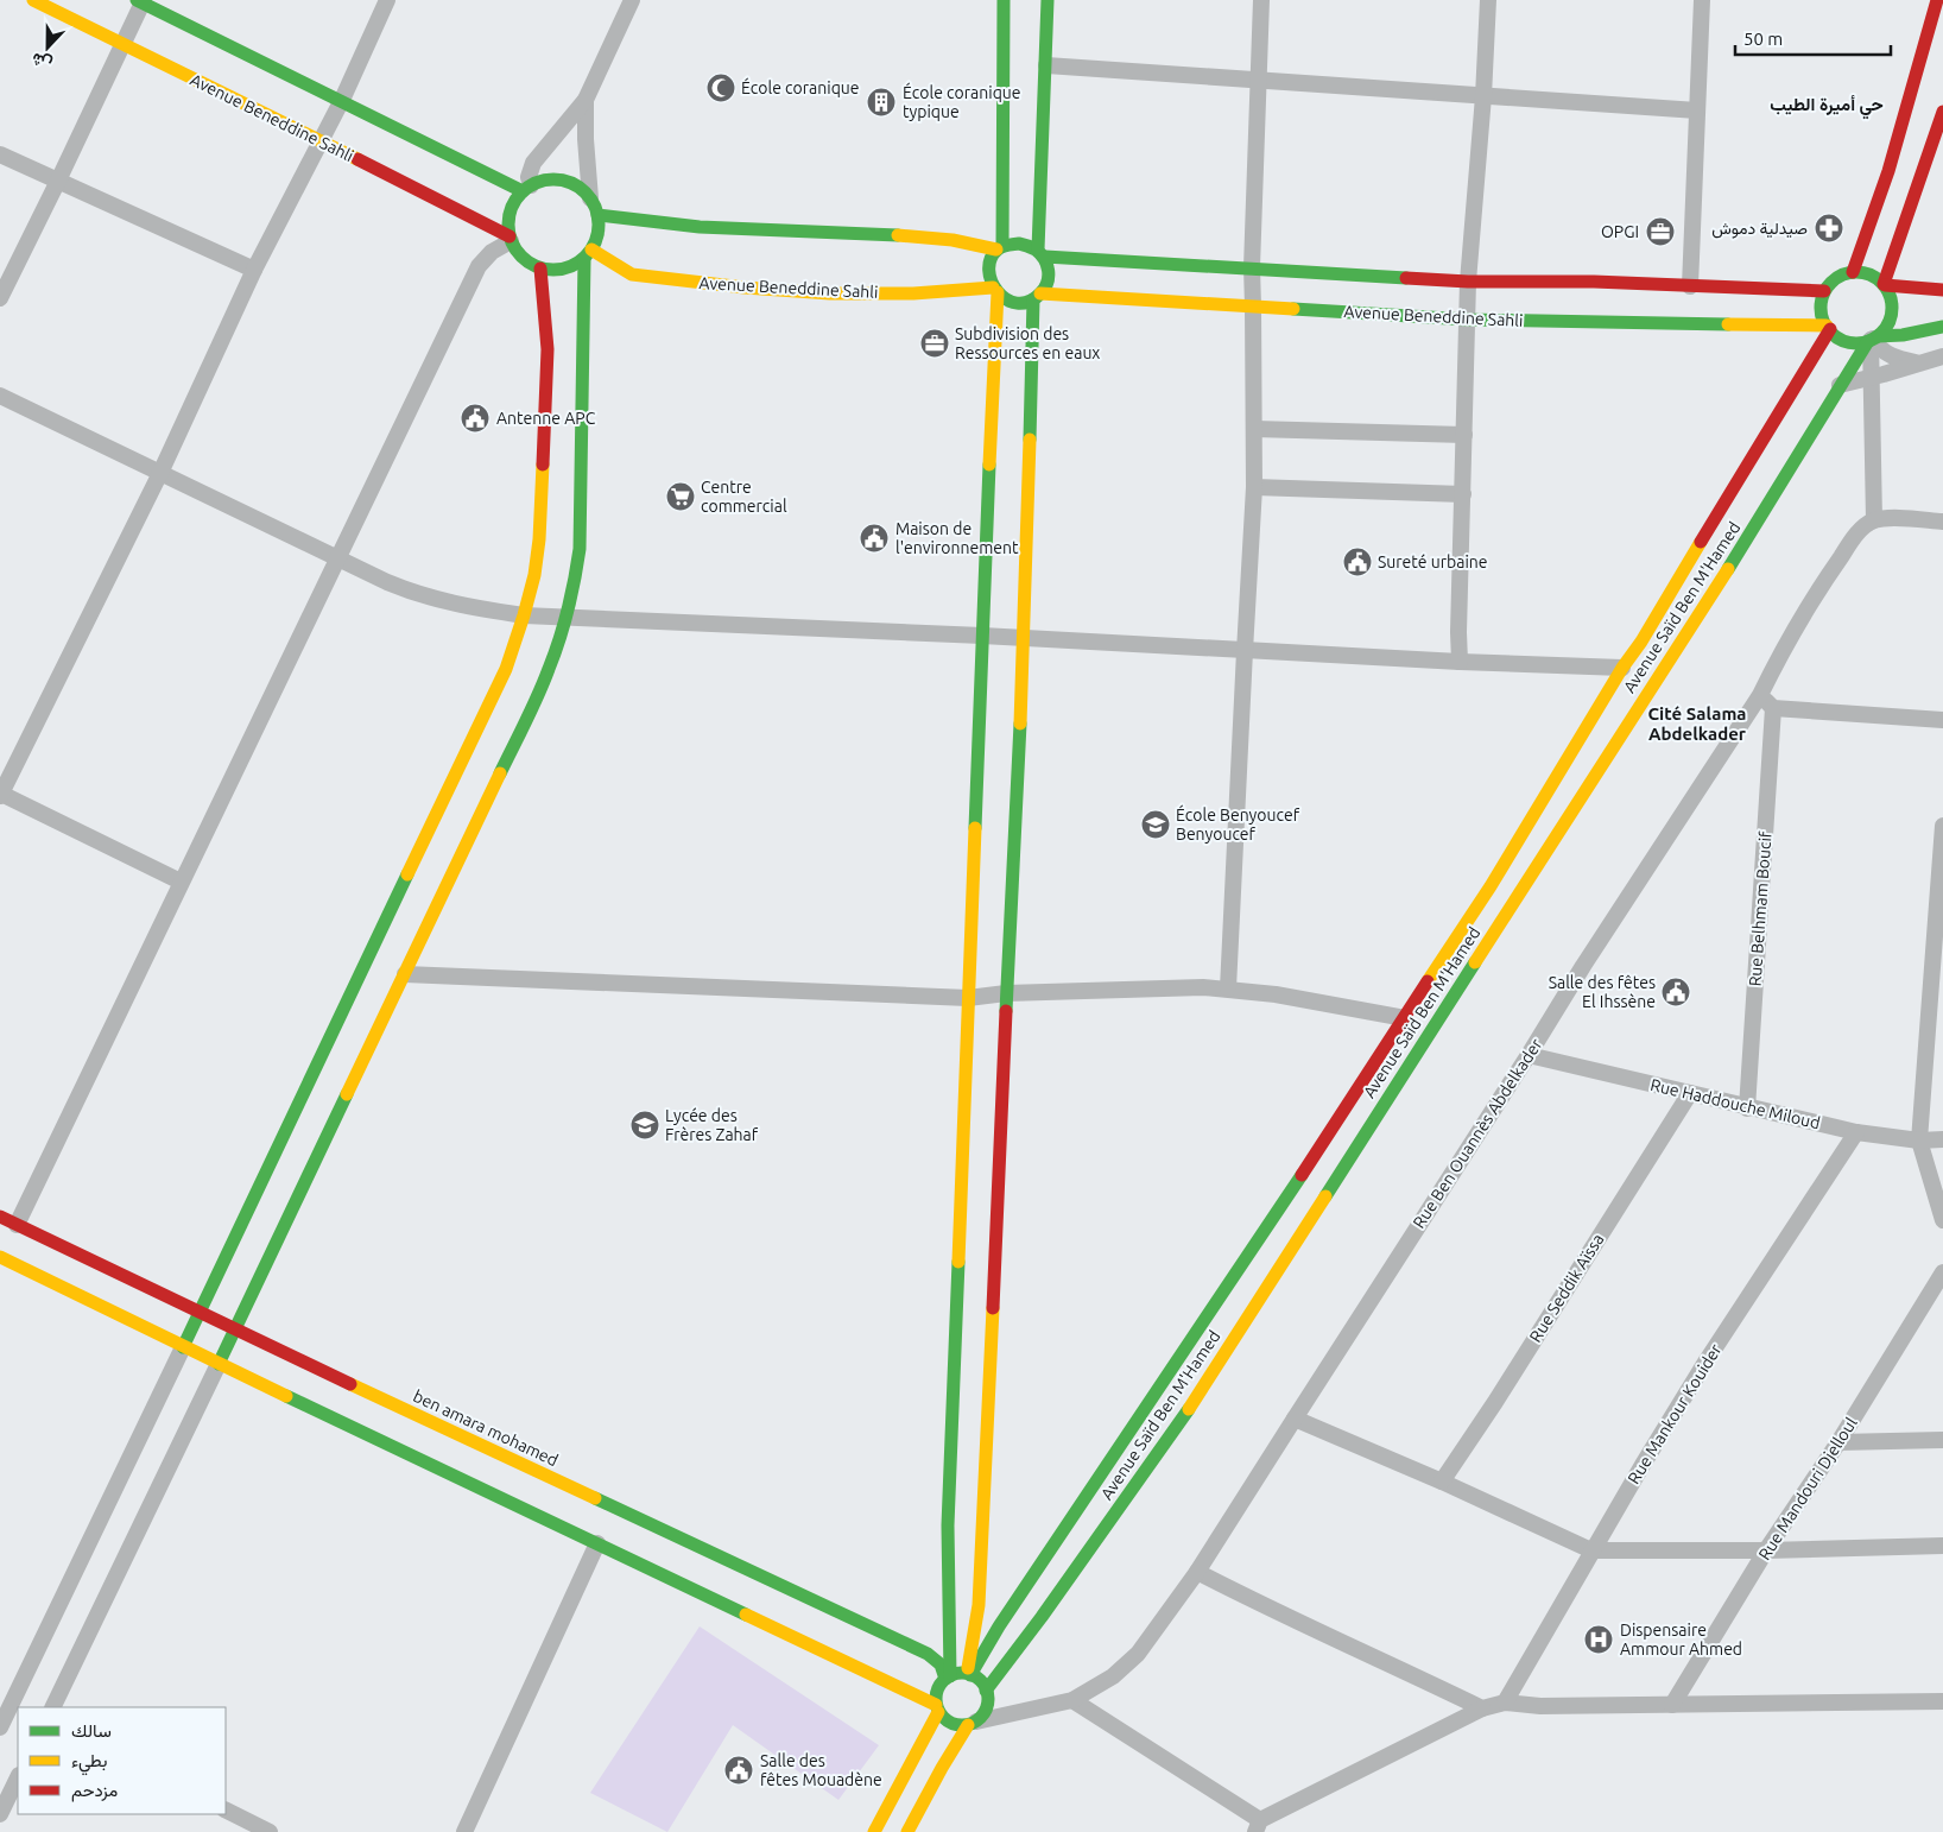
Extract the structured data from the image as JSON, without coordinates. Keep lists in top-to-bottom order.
{
  "streets": {
    "street": [
      "Avenue Beneddine Sahli",
      "Avenue Saïd Ben M'Hamed",
      "Rue Belhmam Boucif",
      "Rue Haddouche Miloud",
      "Rue Ben Ouannès Abdelkader",
      "Rue Seddik Aïssa",
      "Rue Mankour Kouider",
      "ben amara mohamed",
      "Rue Mandouri Djelloul"
    ]
  },
  "crossings": [
    ["Avenue Beneddine Sahli", "Avenue Saïd Ben M'Hamed"],
    ["Avenue Saïd Ben M'Hamed", "Rue Ben Ouannès Abdelkader"],
    ["Avenue Saïd Ben M'Hamed", "ben amara mohamed"],
    ["Rue Belhmam Boucif", "Rue Haddouche Miloud"],
    ["Rue Haddouche Miloud", "Rue Ben Ouannès Abdelkader"],
    ["Rue Haddouche Miloud", "Rue Seddik Aïssa"],
    ["Rue Haddouche Miloud", "Rue Mankour Kouider"],
    ["Rue Ben Ouannès Abdelkader", "ben amara mohamed"]
  ],
  "districts": ["حي أميرة الطيب", "Cité Salama Abdelkader"],
  "places": {
    "mosque": ["École coranique"],
    "building": ["École coranique typique"],
    "pharmacy": ["صيدلية دموش"],
    "office": ["OPGI", "Subdivision des Ressources en eaux"],
    "public building": [
      "Antenne APC",
      "Maison de l'environnement",
      "Sureté urbaine",
      "Salle des fêtes El Ihssène",
      "Salle des fêtes Mouadène"
    ],
    "supermarket": ["Centre commercial"],
    "school or university": ["École Benyoucef Benyoucef", "Lycée des Frères Zahaf"],
    "hospital": ["Dispensaire Ammour Ahmed"]
  },
  "legend": ["سالك", "بطيء", "مزدحم"],
  "scale_bar": "50 m",
  "north": "bottom"
}
